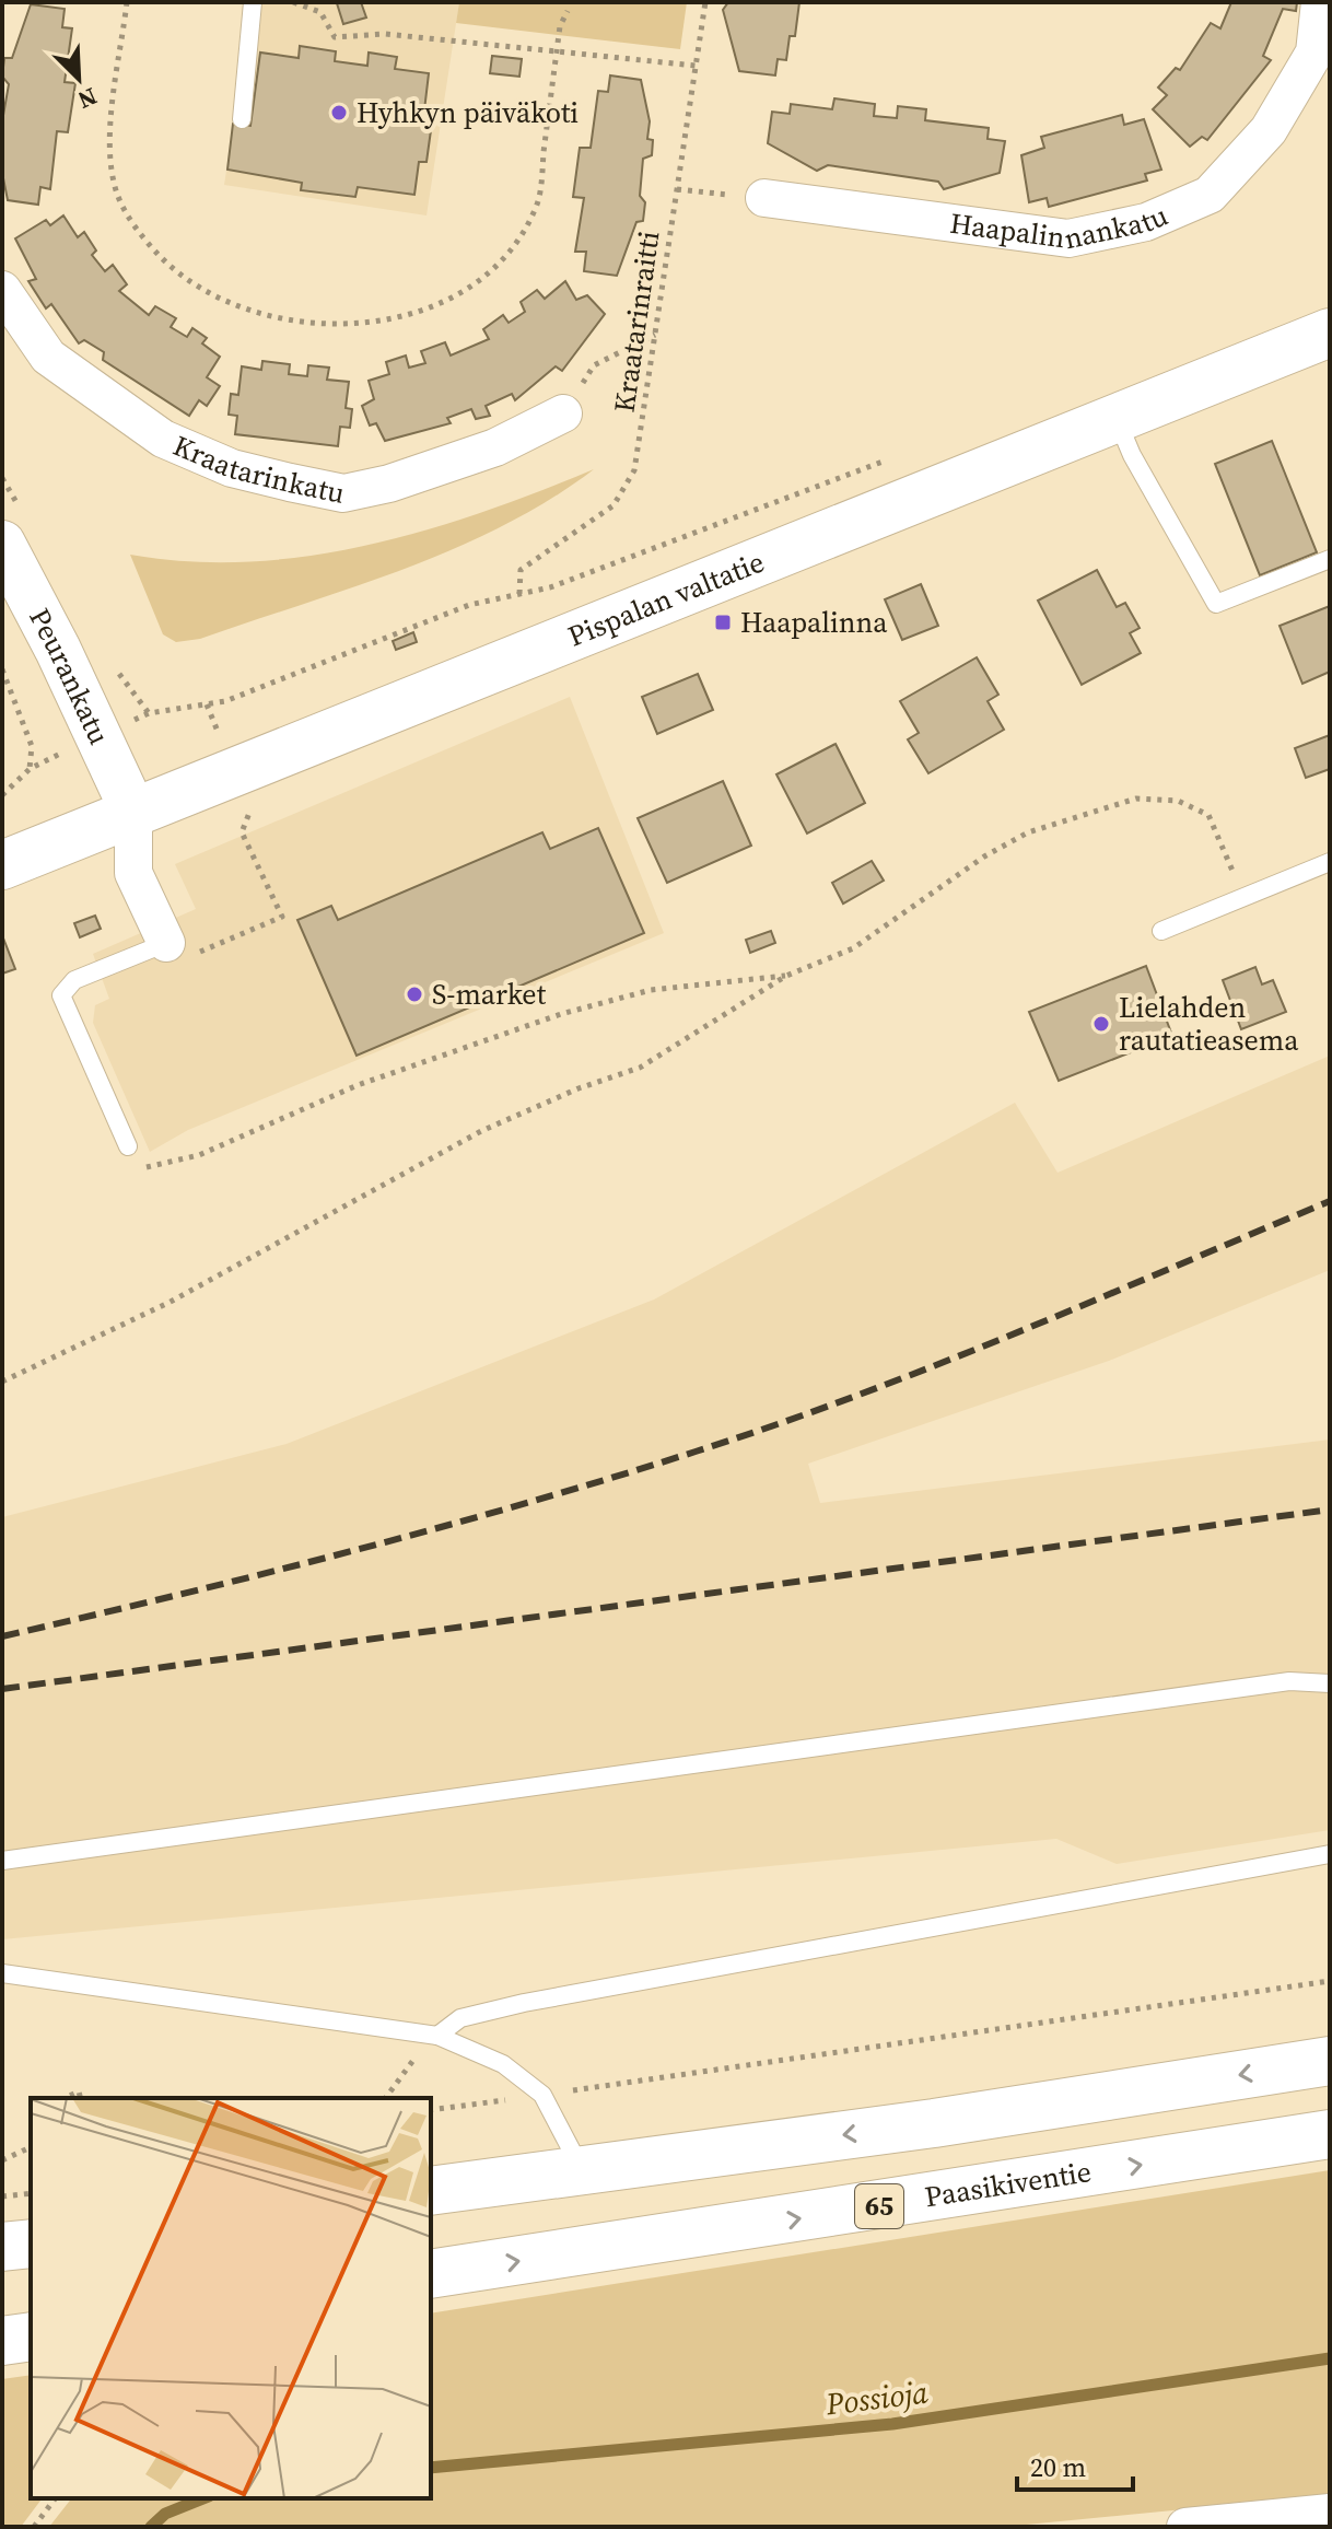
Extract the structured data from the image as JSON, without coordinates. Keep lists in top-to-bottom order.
{
  "streets": {
    "main road": ["Pispalan valtatie", "Paasikiventie", "65"],
    "street": ["Haapalinnankatu", "Kraatarinkatu", "Peurankatu"],
    "path": ["Kraatarinraitti"]
  },
  "crossings": [
    ["Pispalan valtatie", "Peurankatu"]
  ],
  "water": ["Possioja"],
  "places": {
    "other": ["Hyhkyn päiväkoti", "S-market", "Lielahden rautatieasema"],
    "transit": ["Haapalinna"]
  },
  "scale_bar": "20 m",
  "north": "bottom right"
}
